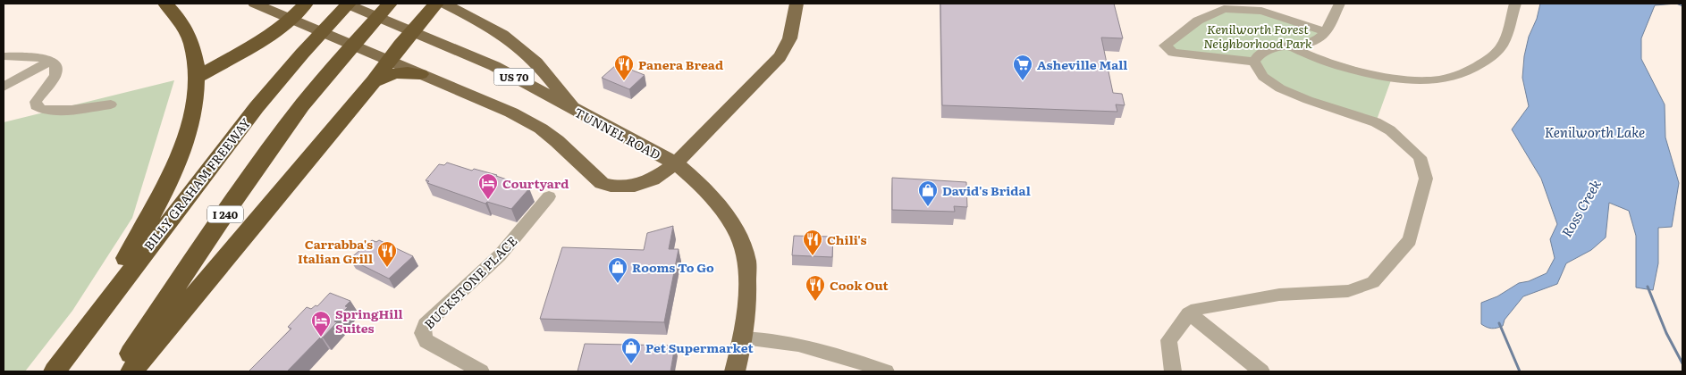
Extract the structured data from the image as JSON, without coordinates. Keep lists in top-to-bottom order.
{
  "streets": {
    "highway": ["BILLY GRAHAM FREEWAY", "I 240"],
    "main road": ["US 70", "TUNNEL ROAD"],
    "street": ["BUCKSTONE PLACE"]
  },
  "crossings": [
    ["TUNNEL ROAD", "BILLY GRAHAM FREEWAY"]
  ],
  "water": ["Kenilworth Lake", "Ross Creek"],
  "parks": ["Kenilworth Forest Neighborhood Park"],
  "places": {
    "restaurant": [
      "Panera Bread",
      "Chili's",
      "Carrabba's Italian Grill",
      "Cook Out"
    ],
    "supermarket": ["Asheville Mall"],
    "hotel": ["Courtyard", "SpringHill Suites"],
    "shop": ["David's Bridal", "Rooms To Go", "Pet Supermarket"]
  }
}
